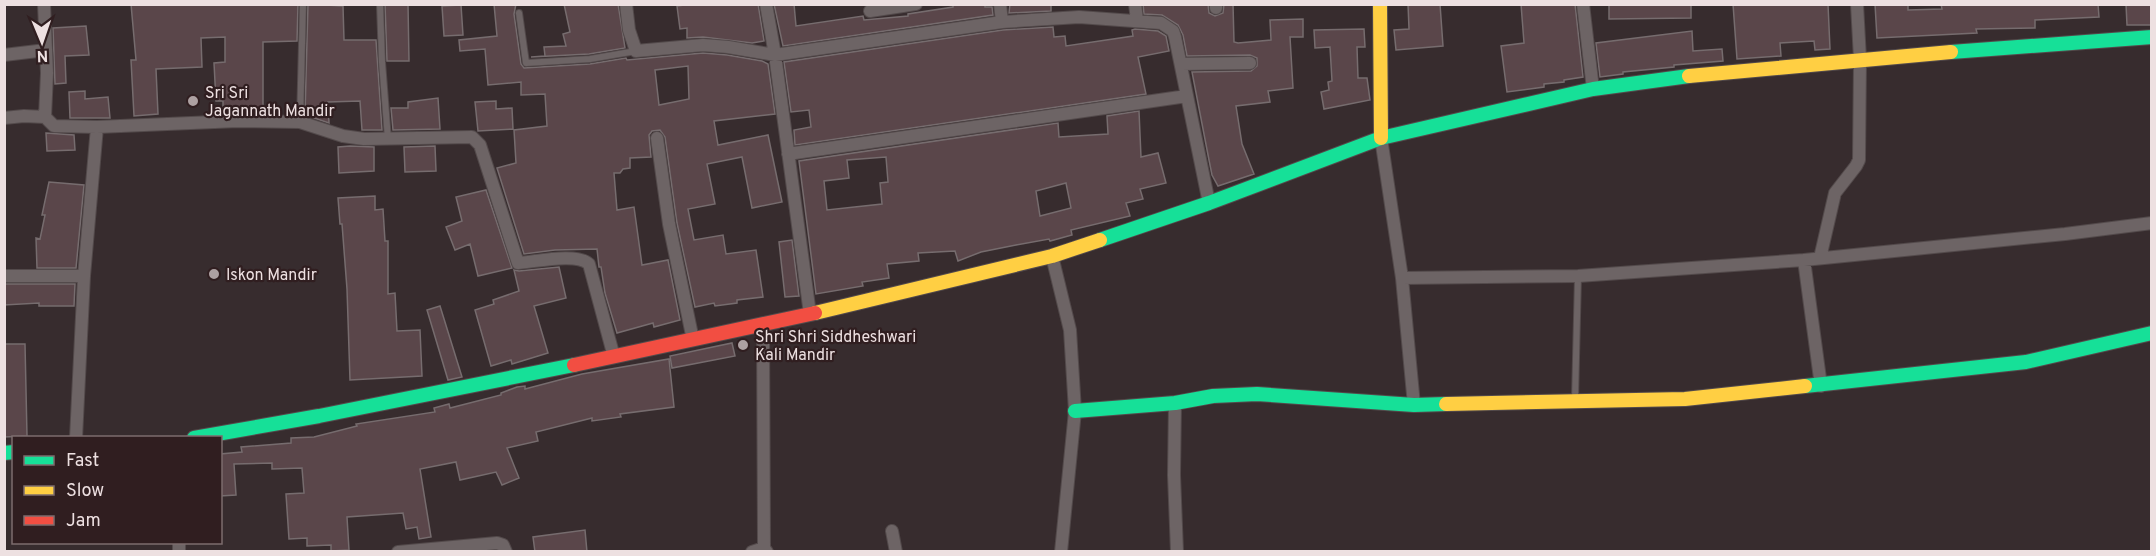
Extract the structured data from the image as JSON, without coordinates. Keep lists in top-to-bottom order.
{
  "places": ["Sri Sri Jagannath Mandir", "Iskon Mandir", "Shri Shri Siddheshwari Kali Mandir"],
  "legend": ["Fast", "Slow", "Jam"],
  "north": "bottom"
}
